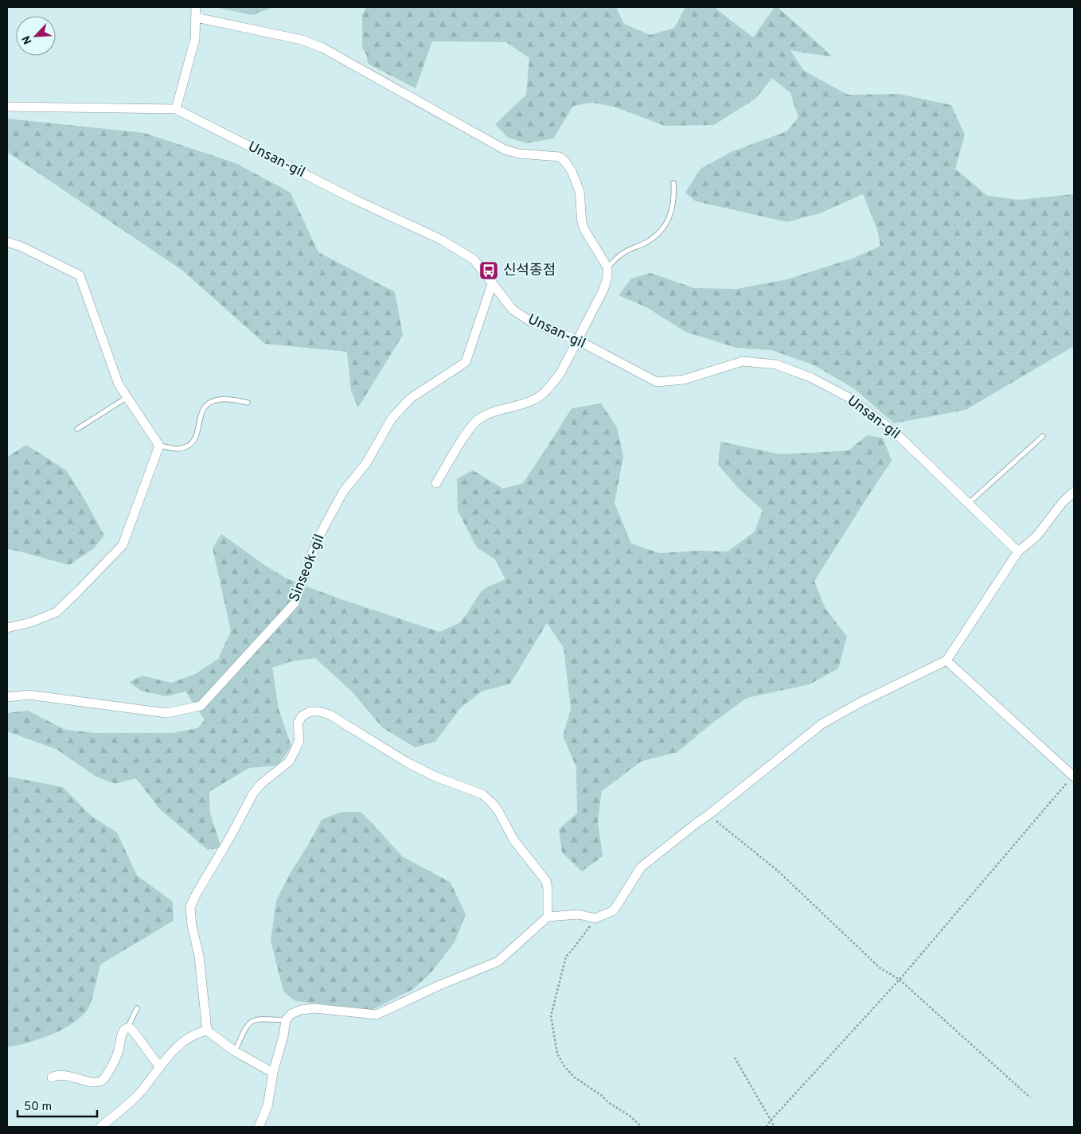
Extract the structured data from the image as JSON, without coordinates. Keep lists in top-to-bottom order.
{
  "streets": {
    "street": ["Unsan-gil", "Sinseok-gil"]
  },
  "crossings": [
    ["Unsan-gil", "Sinseok-gil"]
  ],
  "places": {
    "bus stop": ["신석종점"]
  },
  "scale_bar": "50 m",
  "north": "bottom left"
}
